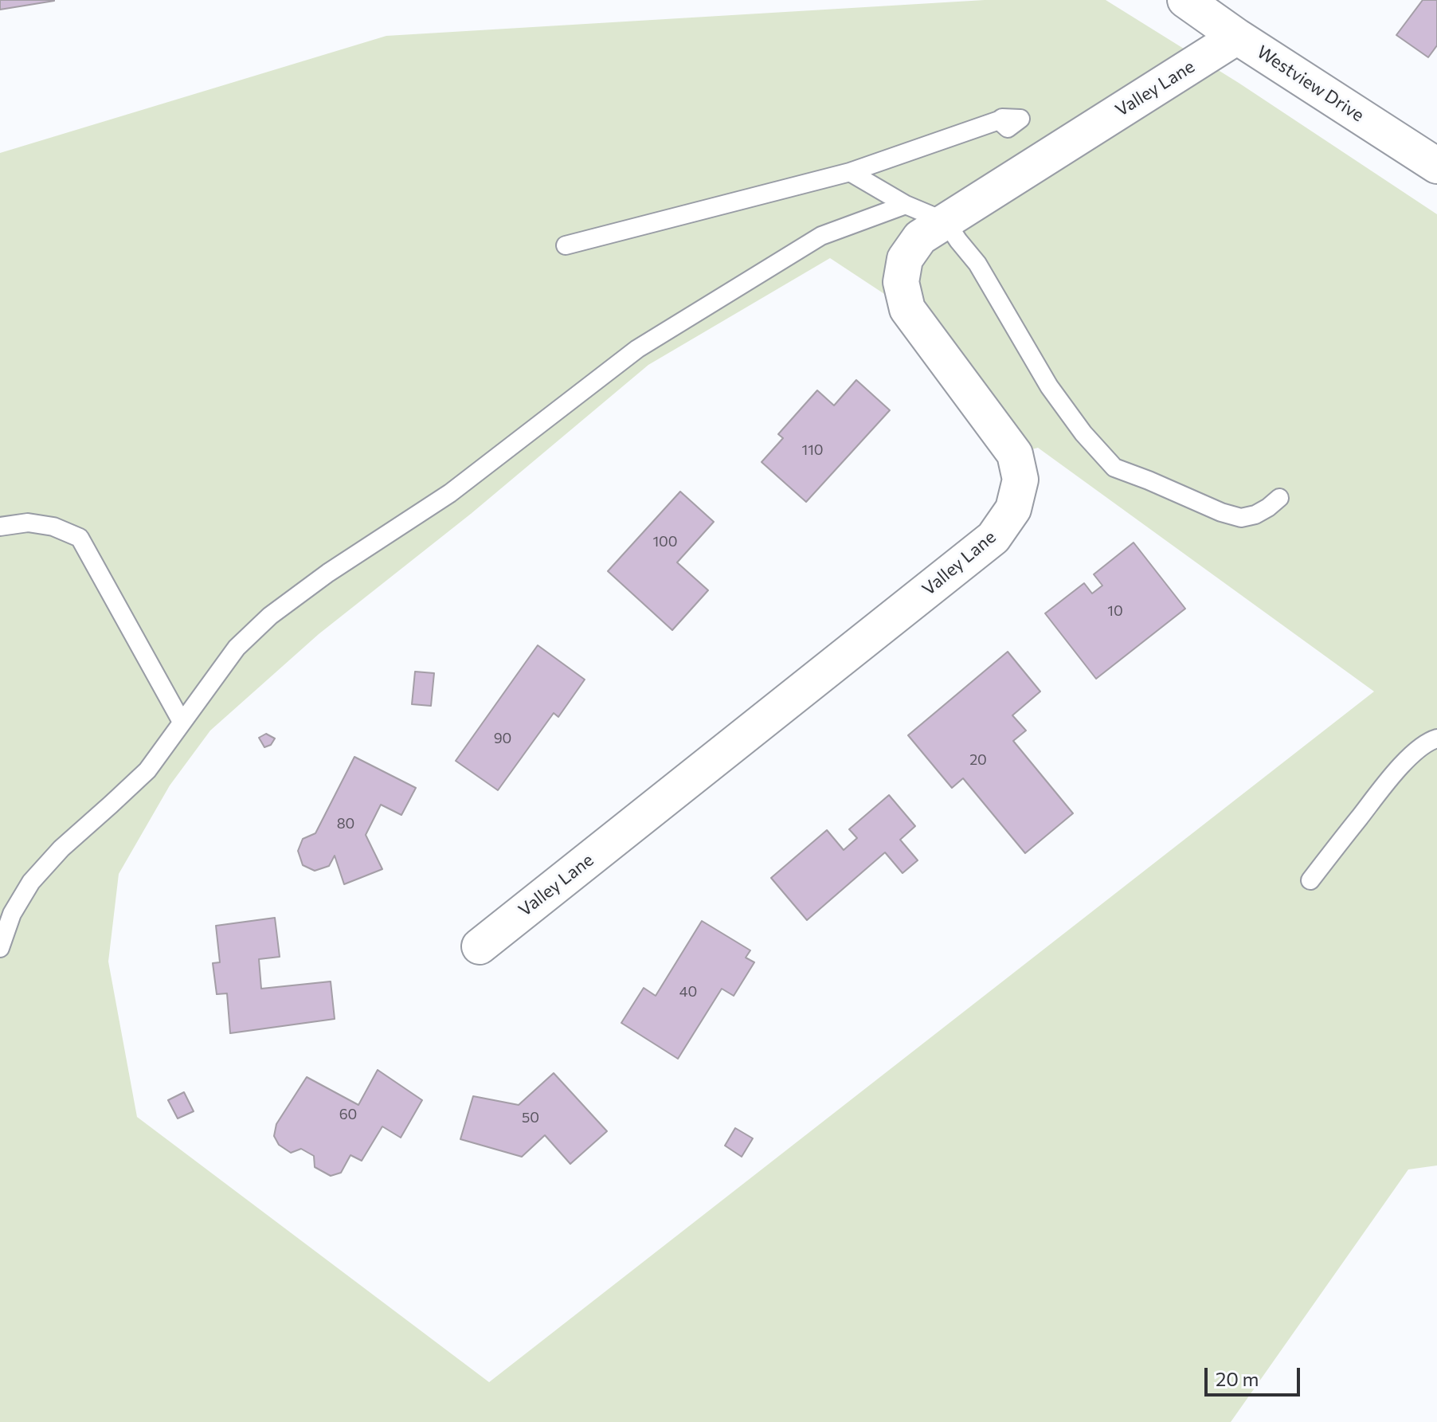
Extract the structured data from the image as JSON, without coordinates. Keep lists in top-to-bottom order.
{
  "streets": {
    "street": ["Westview Drive", "Valley Lane"]
  },
  "crossings": [
    ["Westview Drive", "Valley Lane"]
  ],
  "house_numbers": [
    "110",
    "100",
    "10",
    "90",
    "20",
    "80",
    "40",
    "60",
    "50"
  ],
  "scale_bar": "20 m"
}
